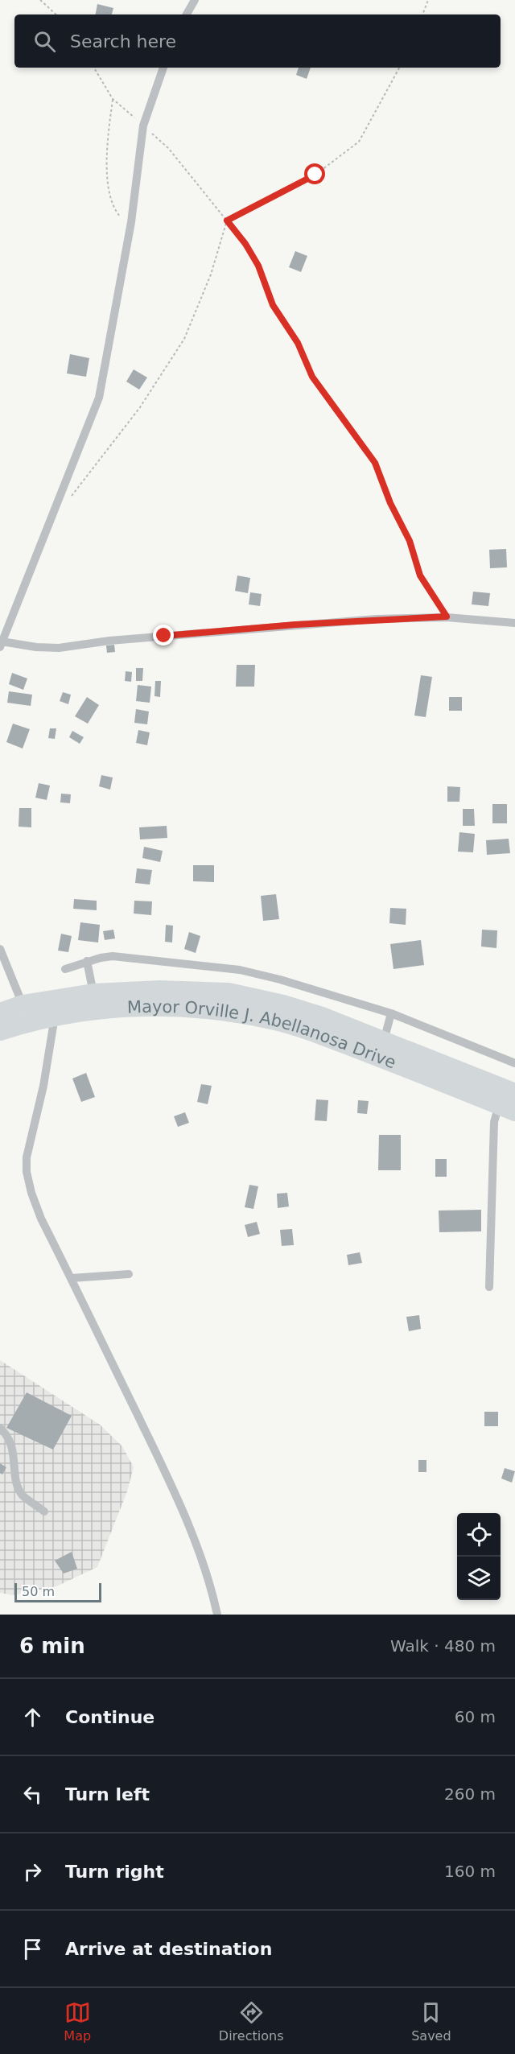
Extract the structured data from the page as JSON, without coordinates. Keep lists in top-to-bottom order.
{
  "streets": {
    "main road": ["Mayor Orville J. Abellanosa Drive"]
  },
  "scale_bar": "50 m",
  "page": {
    "search": "Search here",
    "scale": "50 m",
    "heading": ["6 min", "Walk · 480 m"],
    "list": [
      ["Continue", "60 m"],
      ["Turn left", "260 m"],
      ["Turn right", "160 m"],
      "Arrive at destination"
    ],
    "nav": ["Map", "Directions", "Saved"]
  }
}
